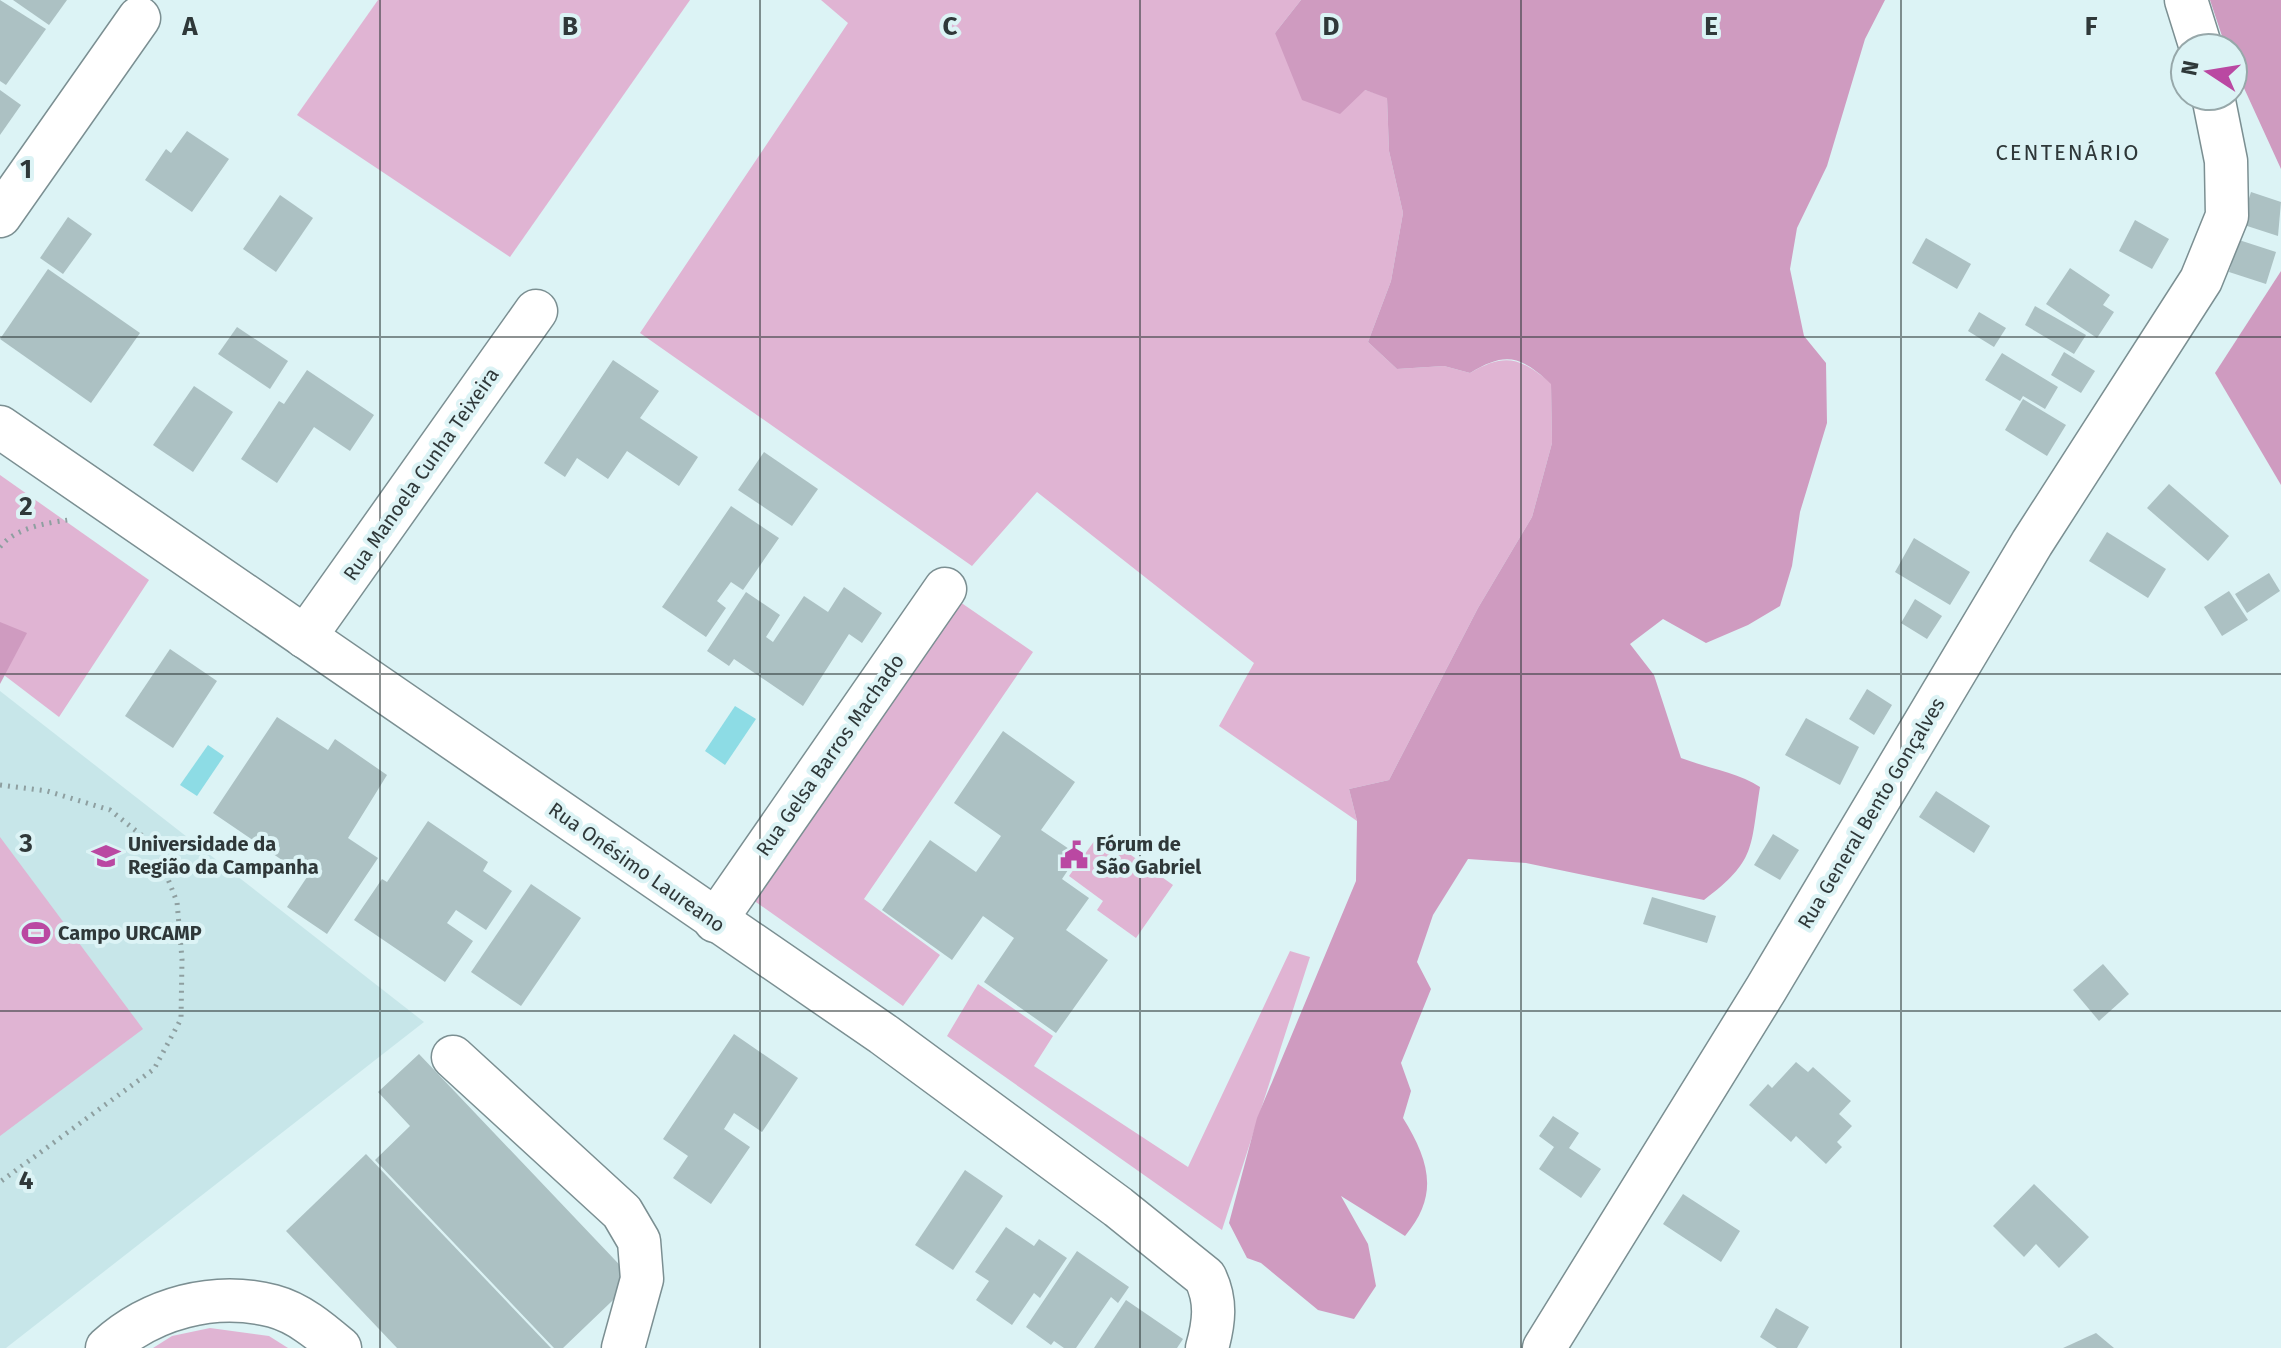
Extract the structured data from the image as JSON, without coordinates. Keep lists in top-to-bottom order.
{
  "streets": {
    "street": [
      "Rua Manoela Cunha Teixeira",
      "Rua Gelsa Barros Machado",
      "Rua General Bento Gonçalves",
      "Rua Onésimo Laureano"
    ]
  },
  "crossings": [
    ["Rua Manoela Cunha Teixeira", "Rua Onésimo Laureano"],
    ["Rua Gelsa Barros Machado", "Rua Onésimo Laureano"]
  ],
  "districts": ["CENTENÁRIO"],
  "places": {
    "public building": ["Fórum de São Gabriel"],
    "school or university": ["Universidade da Região da Campanha"],
    "sports": ["Campo URCAMP"]
  },
  "north": "left",
  "grid": {
    "columns": [
      "A",
      "B",
      "C",
      "D",
      "E",
      "F"
    ],
    "rows": [
      "1",
      "2",
      "3",
      "4"
    ]
  }
}
